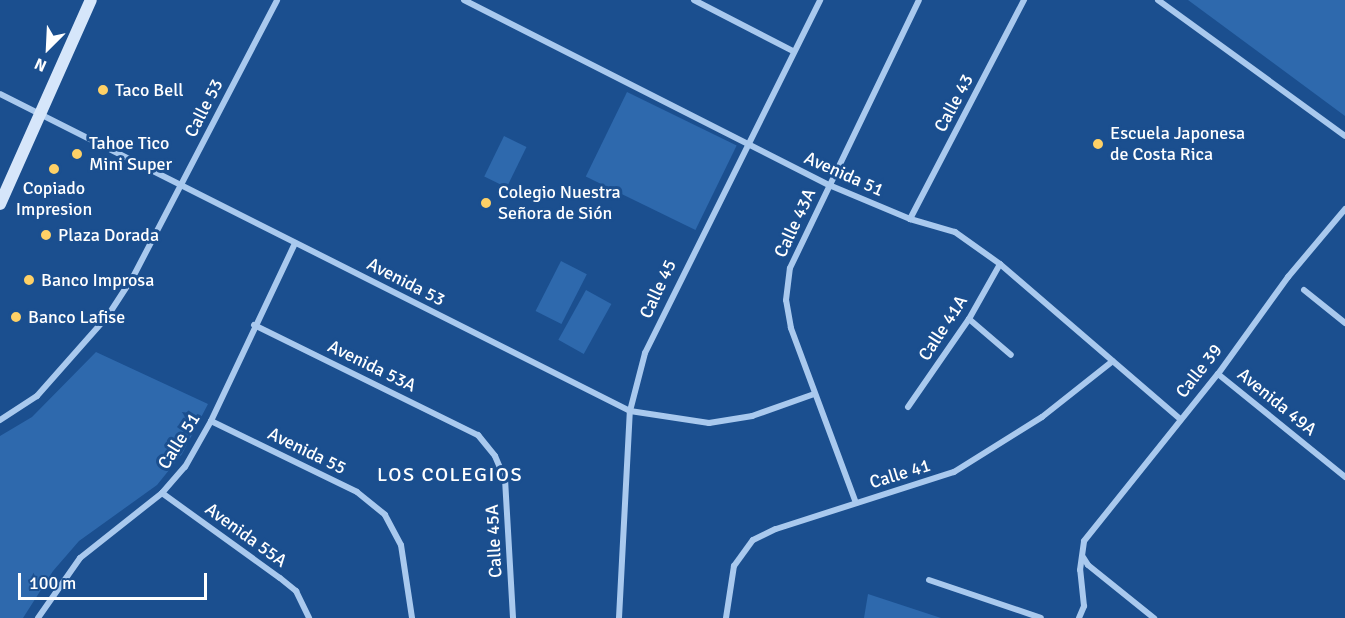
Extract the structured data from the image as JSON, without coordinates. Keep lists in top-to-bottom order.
{
  "streets": {
    "street": [
      "Calle 43",
      "Calle 53",
      "Avenida 51",
      "Calle 43A",
      "Avenida 53",
      "Calle 45",
      "Calle 41A",
      "Avenida 53A",
      "Calle 39",
      "Avenida 49A",
      "Calle 51",
      "Avenida 55",
      "Calle 41",
      "Avenida 55A",
      "Calle 45A"
    ]
  },
  "crossings": [
    ["Calle 43", "Avenida 51"],
    ["Calle 53", "Avenida 53"],
    ["Avenida 51", "Calle 43A"],
    ["Avenida 51", "Calle 45"],
    ["Avenida 51", "Calle 41A"],
    ["Avenida 51", "Calle 39"],
    ["Avenida 51", "Calle 41"],
    ["Calle 43A", "Avenida 53"],
    ["Calle 43A", "Calle 41"],
    ["Avenida 53", "Calle 45"],
    ["Avenida 53", "Calle 51"],
    ["Avenida 53A", "Calle 51"],
    ["Avenida 53A", "Calle 45A"],
    ["Calle 39", "Avenida 49A"],
    ["Calle 51", "Avenida 55"],
    ["Calle 51", "Avenida 55A"]
  ],
  "districts": ["LOS COLEGIOS"],
  "places": [
    "Taco Bell",
    "Escuela Japonesa de Costa Rica",
    "Tahoe Tico Mini Super",
    "Copiado Impresion",
    "Colegio Nuestra Señora de Sión",
    "Plaza Dorada",
    "Banco Improsa",
    "Banco Lafise"
  ],
  "scale_bar": "100 m",
  "north": "bottom left"
}
